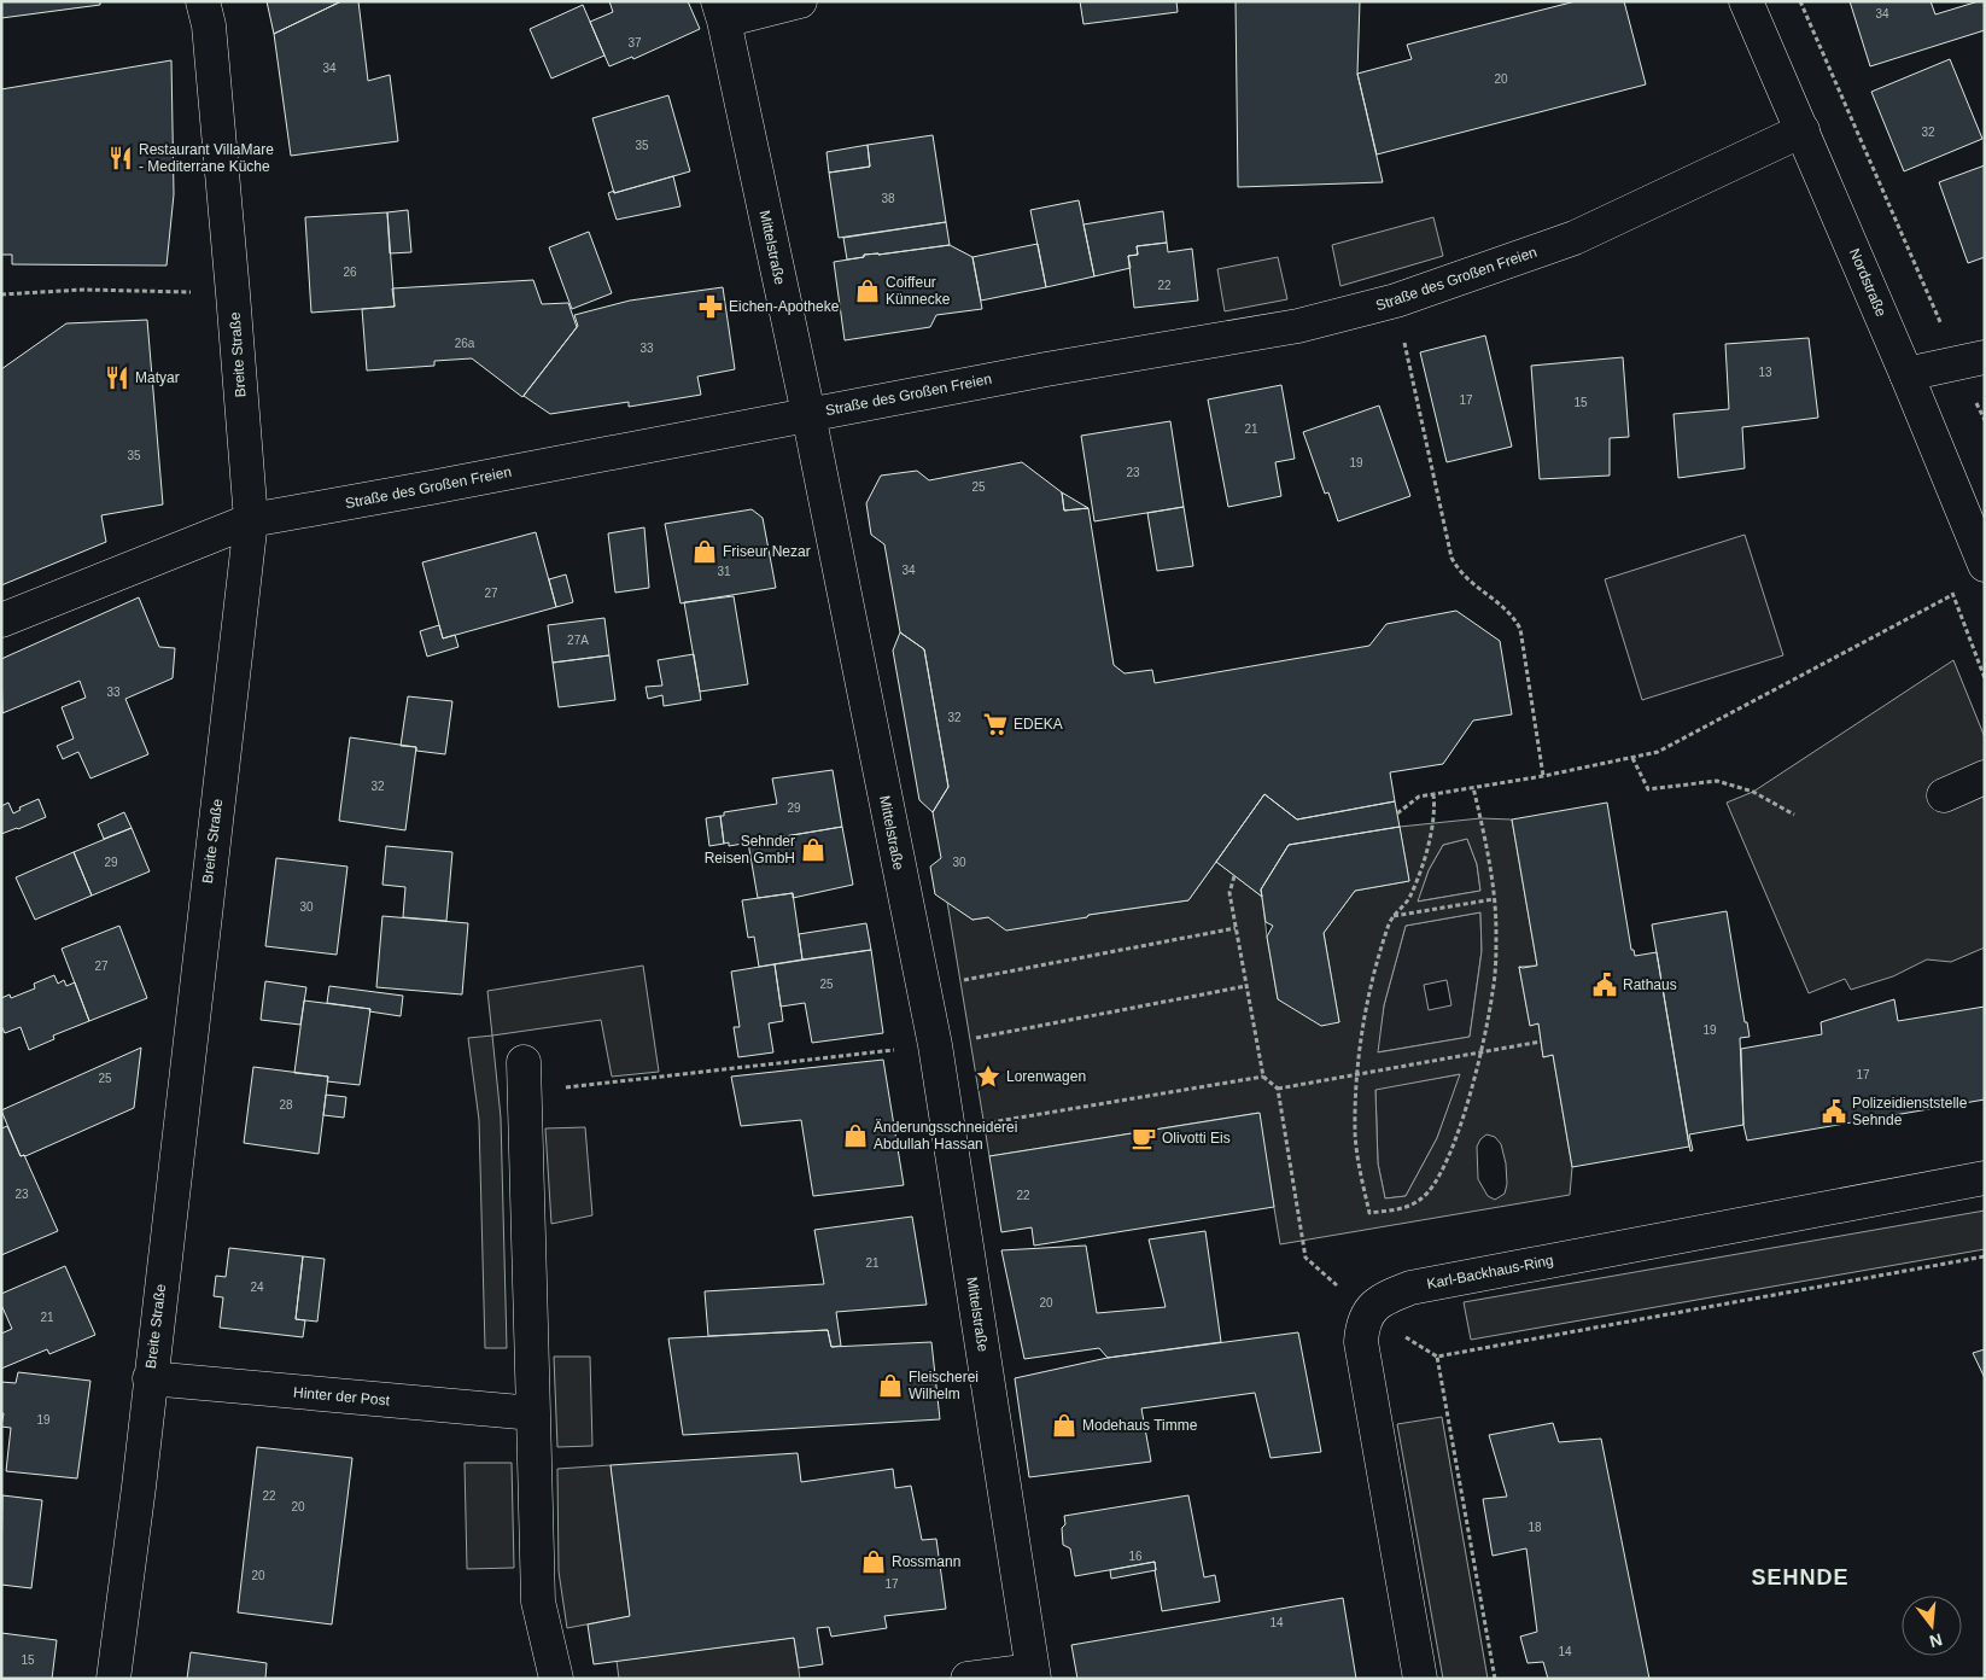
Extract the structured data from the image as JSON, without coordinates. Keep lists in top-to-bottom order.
{
  "streets": {
    "street": [
      "Mittelstraße",
      "Straße des Großen Freien",
      "Nordstraße",
      "Breite Straße",
      "Karl-Backhaus-Ring",
      "Hinter der Post"
    ]
  },
  "crossings": [
    ["Mittelstraße", "Straße des Großen Freien"],
    ["Straße des Großen Freien", "Nordstraße"],
    ["Straße des Großen Freien", "Breite Straße"],
    ["Breite Straße", "Hinter der Post"]
  ],
  "districts": ["SEHNDE"],
  "places": {
    "restaurant": ["Restaurant VillaMare - Mediterrane Küche", "Matyar"],
    "shop": [
      "Coiffeur Künnecke",
      "Friseur Nezar",
      "Sehnder Reisen GmbH",
      "Änderungsschneiderei Abdullah Hassan",
      "Fleischerei Wilhelm",
      "Modehaus Timme",
      "Rossmann"
    ],
    "pharmacy": ["Eichen-Apotheke"],
    "supermarket": ["EDEKA"],
    "public building": ["Rathaus", "Polizeidienststelle Sehnde"],
    "place": ["Lorenwagen"],
    "cafe": ["Olivotti Eis"]
  },
  "house_numbers": [
    "34",
    "37",
    "34",
    "20",
    "32",
    "35",
    "38",
    "26",
    "22",
    "26a",
    "33",
    "13",
    "17",
    "15",
    "21",
    "35",
    "19",
    "23",
    "25",
    "34",
    "31",
    "27",
    "27A",
    "33",
    "32",
    "32",
    "29",
    "29",
    "30",
    "30",
    "27",
    "25",
    "19",
    "17",
    "25",
    "28",
    "23",
    "22",
    "21",
    "24",
    "20",
    "21",
    "19",
    "22",
    "20",
    "18",
    "16",
    "20",
    "17",
    "14",
    "14",
    "15"
  ],
  "north": "bottom"
}
